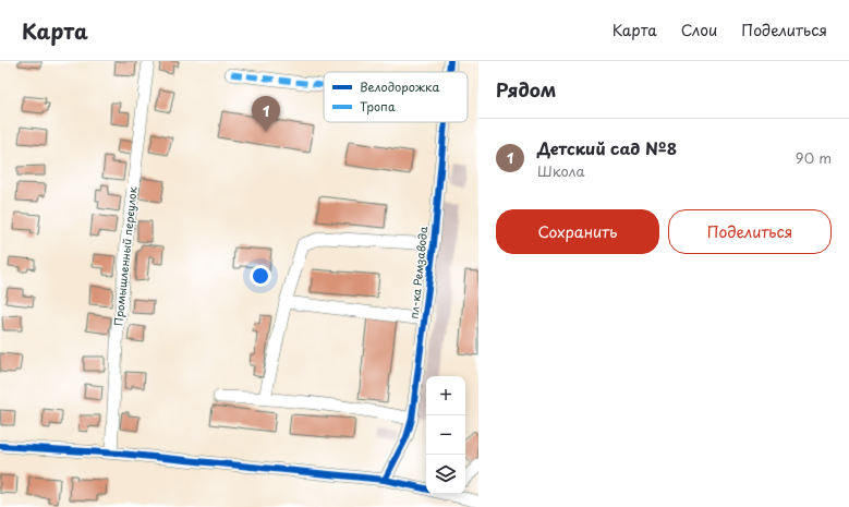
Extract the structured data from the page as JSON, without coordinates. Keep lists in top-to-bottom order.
{
  "streets": {
    "street": ["Промышленный переулок", "пл-ка Ремзавода"]
  },
  "legend": ["Велодорожка", "Тропа"],
  "page": {
    "header": "Карта",
    "nav": ["Карта", "Слои", "Поделиться"],
    "heading": "Рядом",
    "pins": "1",
    "list": [
      {
        "mark": "1",
        "name": "Детский сад №8",
        "note": "Школа",
        "value": "90 m"
      }
    ],
    "buttons": ["Сохранить", "Поделиться"],
    "map_buttons": ["+", "−"]
  }
}
